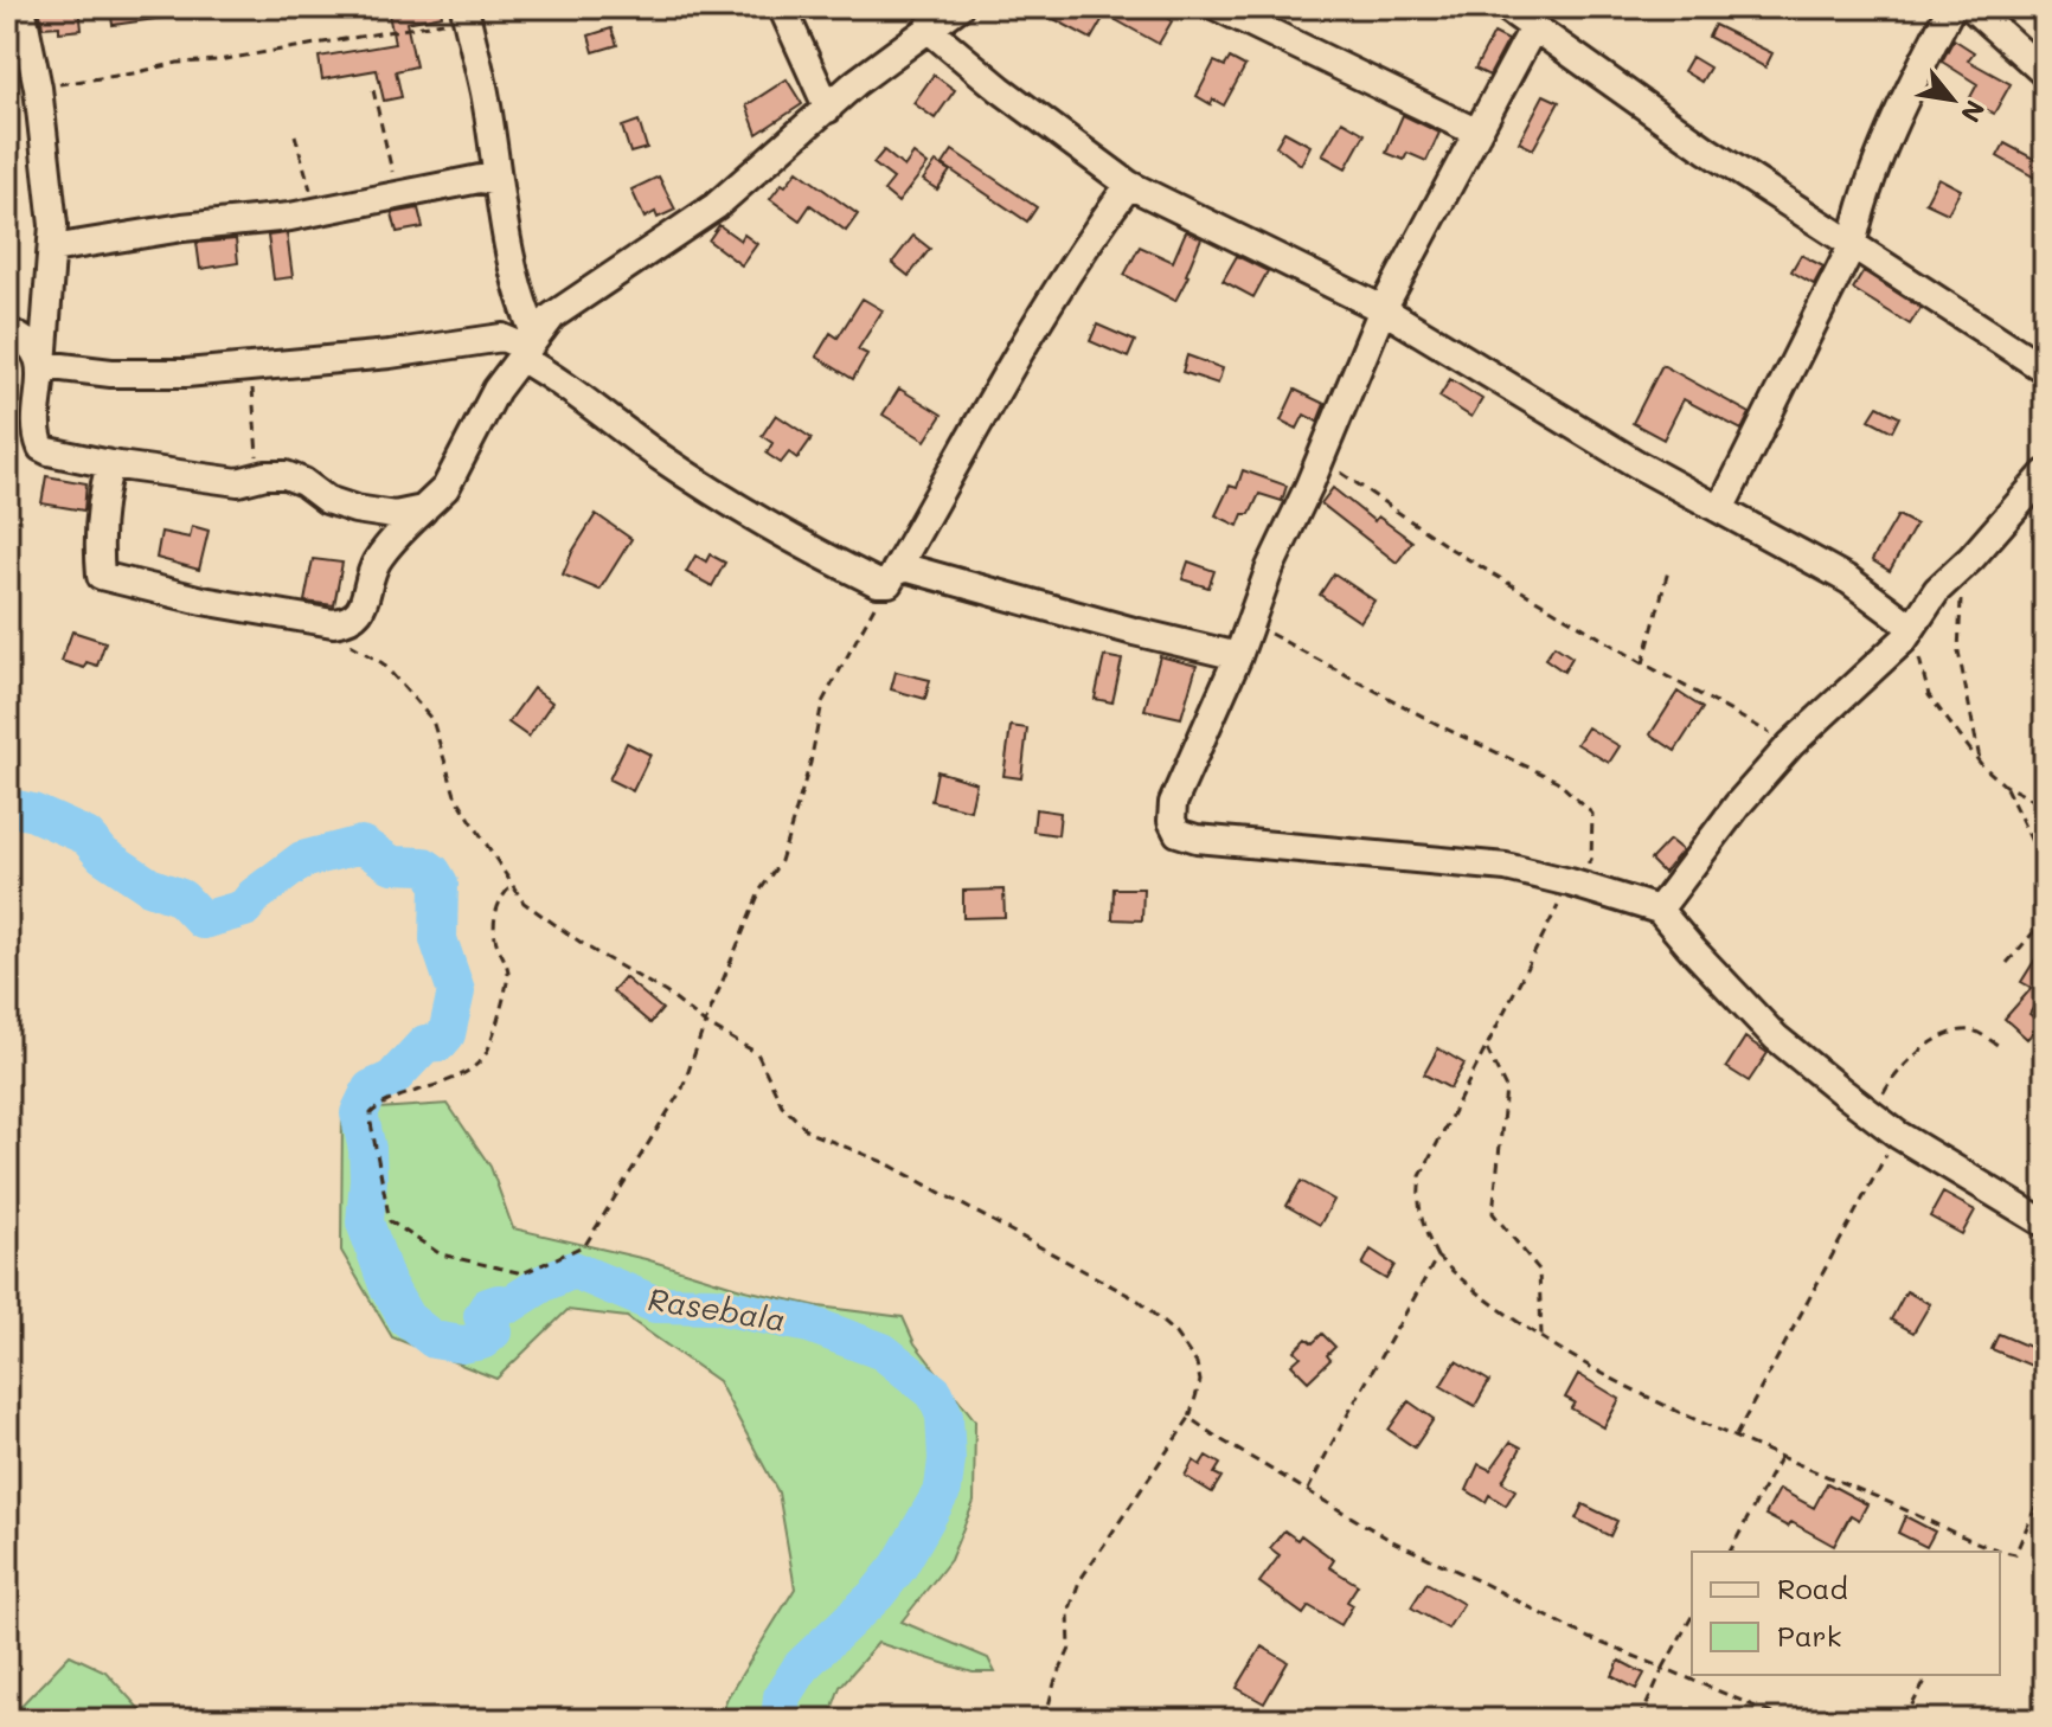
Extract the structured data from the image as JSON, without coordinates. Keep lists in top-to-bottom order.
{
  "water": ["Rasebala"],
  "legend": ["Road", "Park"],
  "north": "bottom right"
}
